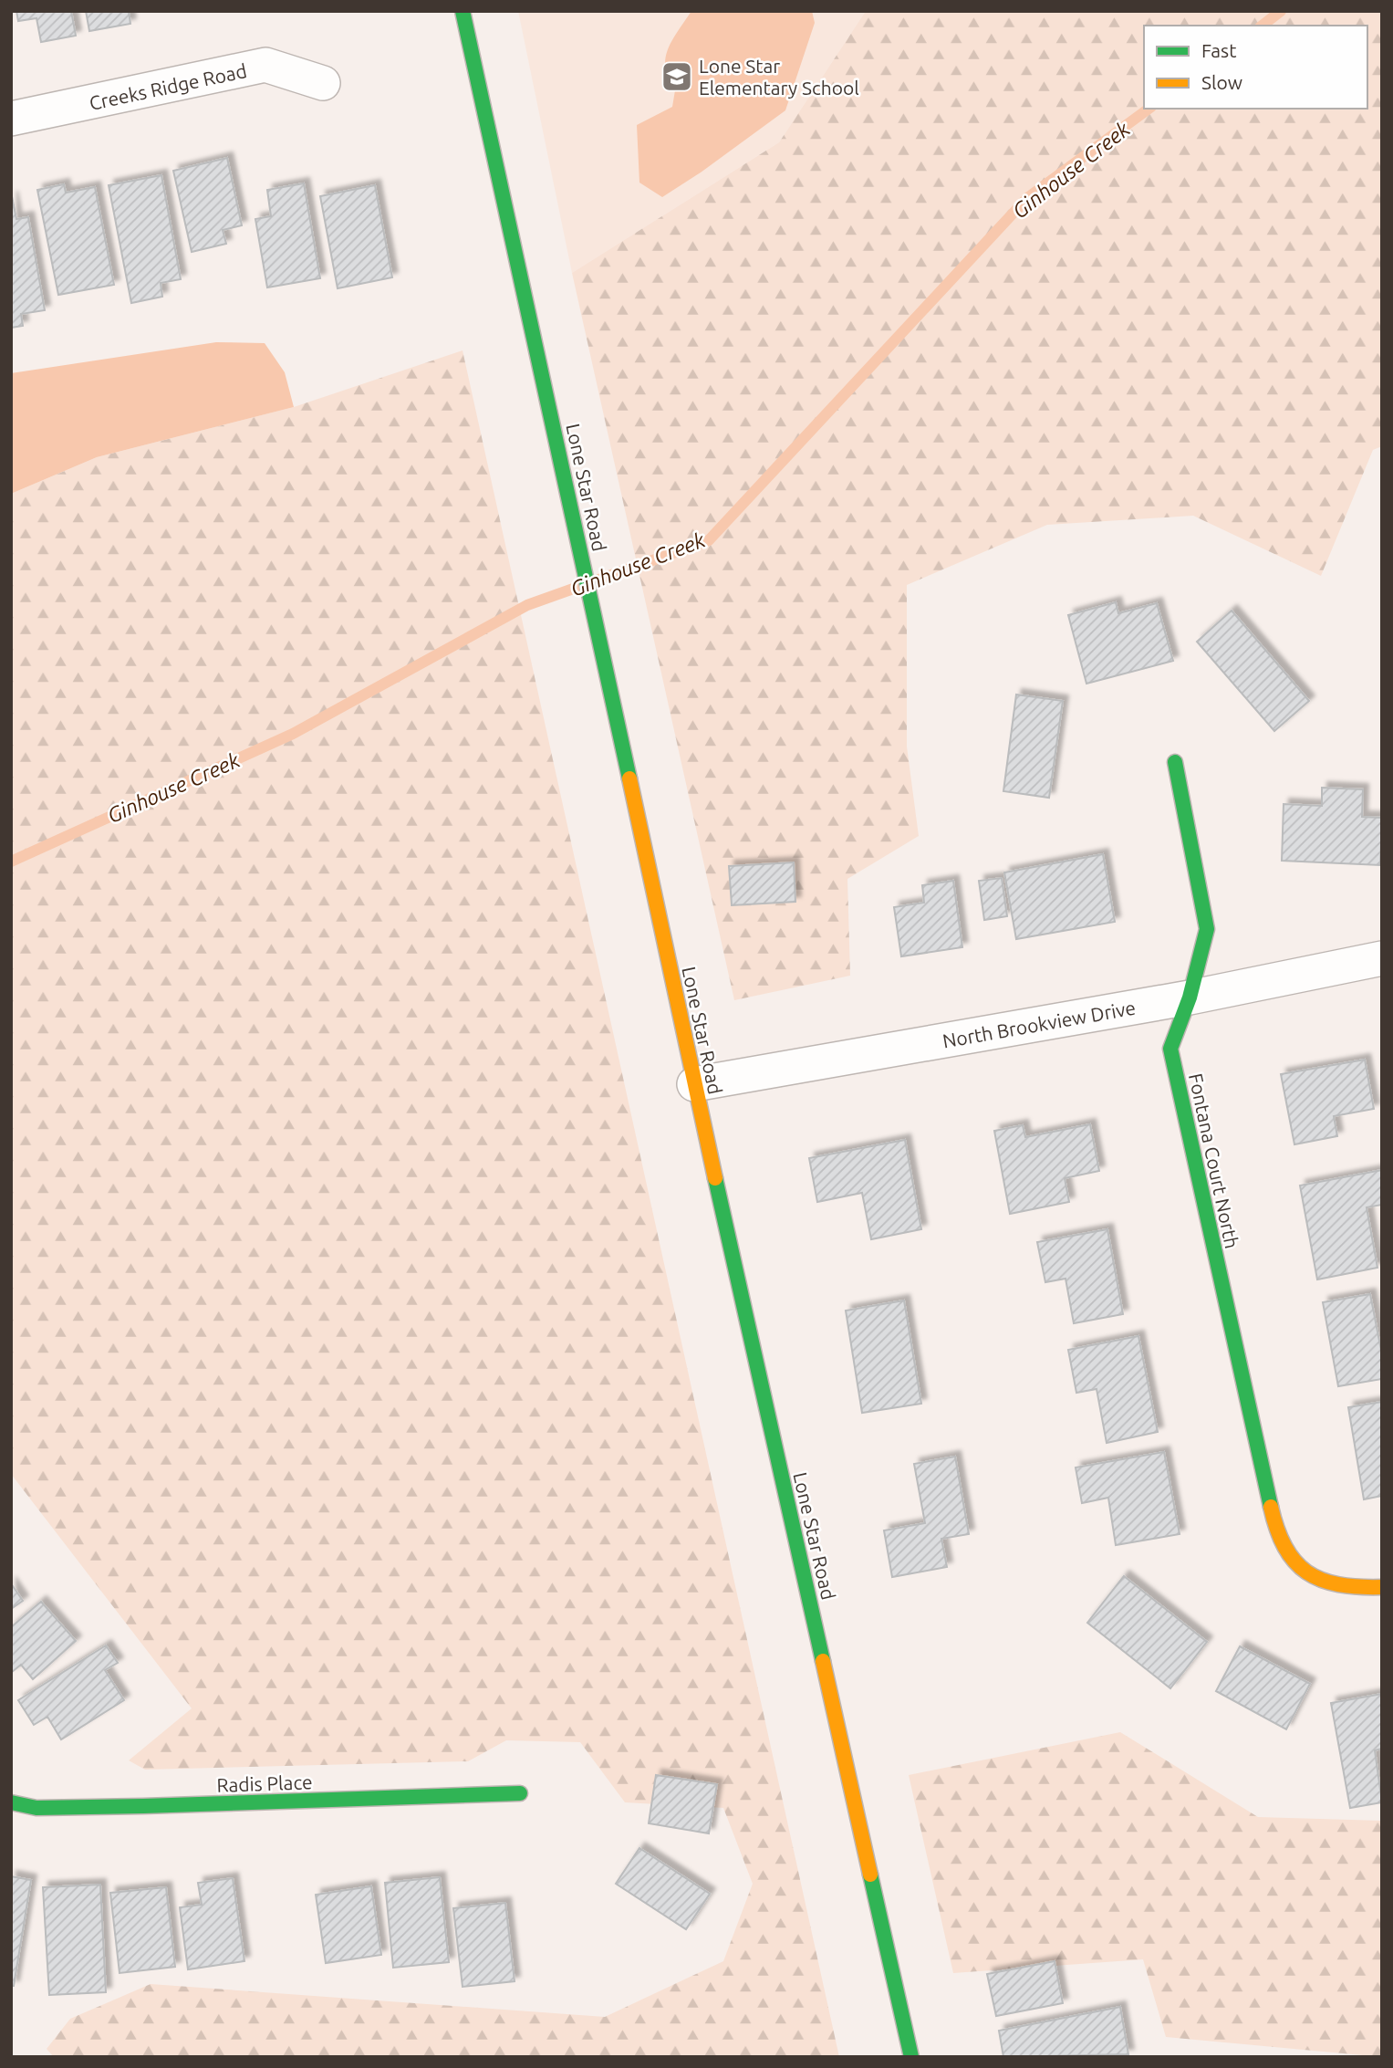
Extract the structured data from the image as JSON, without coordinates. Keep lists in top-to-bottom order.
{
  "streets": {
    "street": [
      "Creeks Ridge Road",
      "Lone Star Road",
      "North Brookview Drive",
      "Fontana Court North",
      "Radis Place"
    ]
  },
  "crossings": [
    ["Lone Star Road", "North Brookview Drive"],
    ["North Brookview Drive", "Fontana Court North"]
  ],
  "water": ["Ginhouse Creek"],
  "places": {
    "school or university": ["Lone Star Elementary School"]
  },
  "legend": ["Fast", "Slow"]
}
